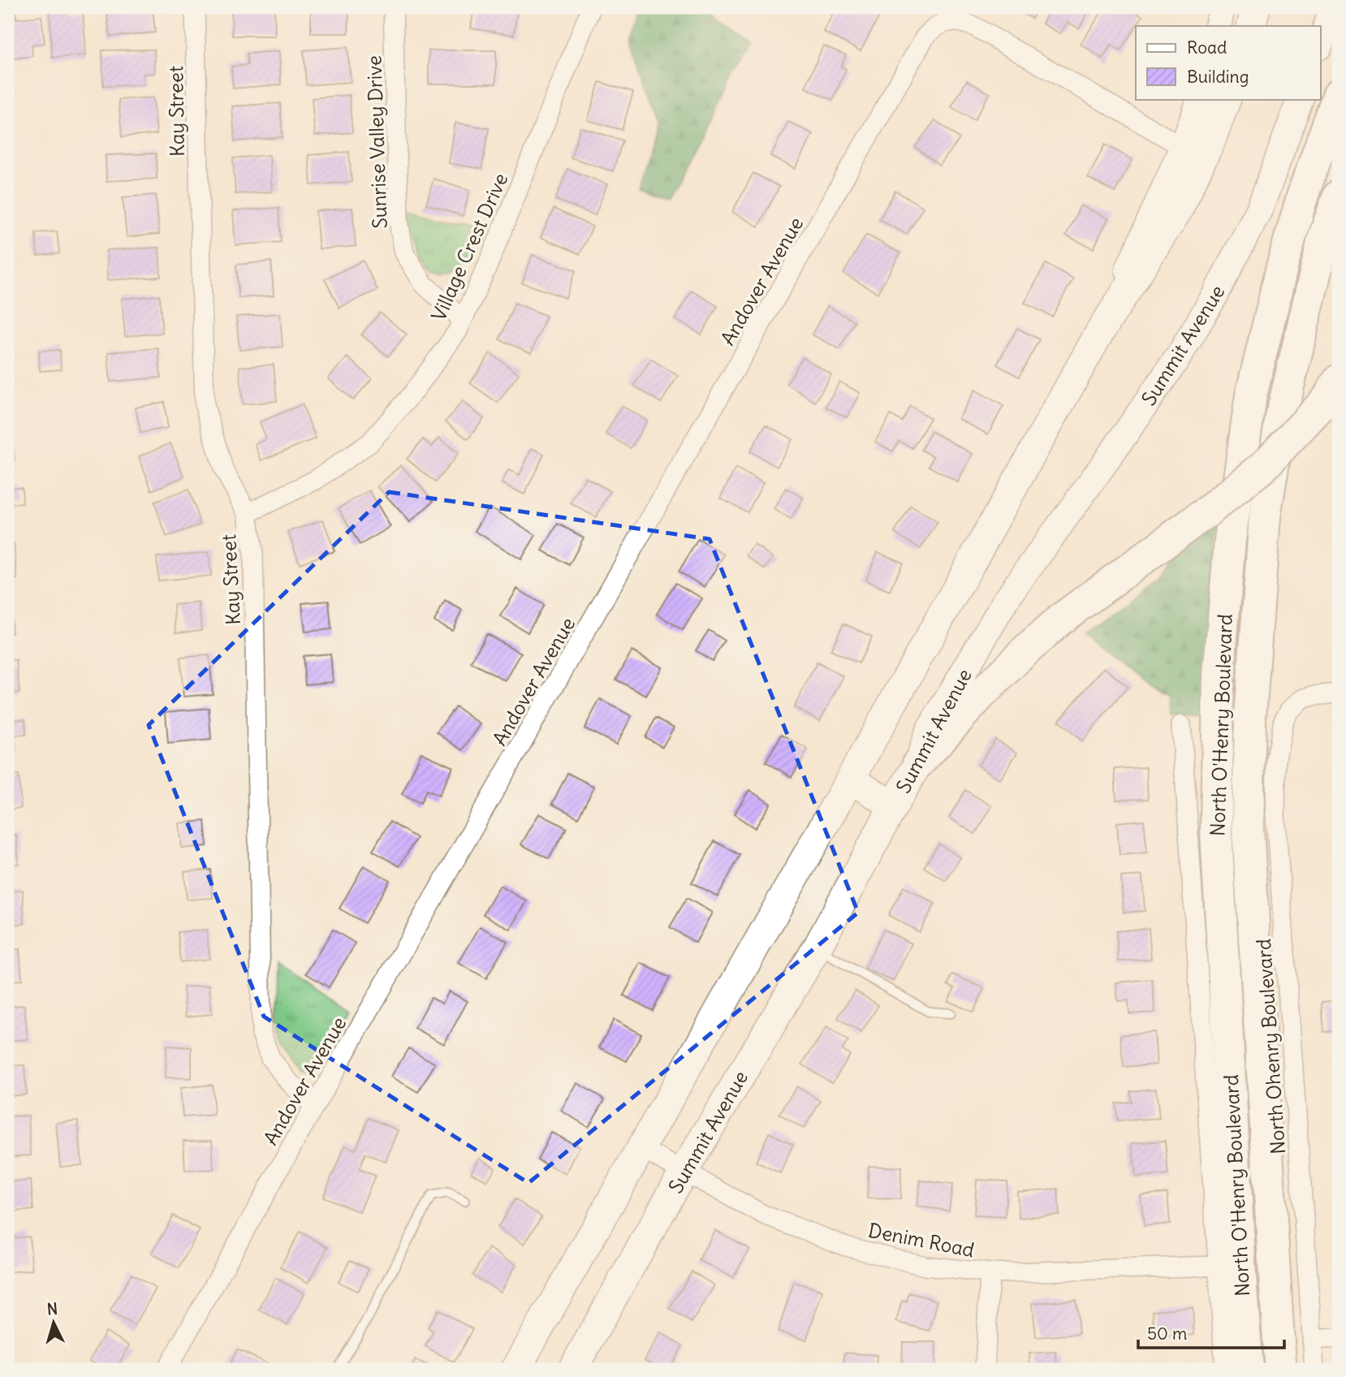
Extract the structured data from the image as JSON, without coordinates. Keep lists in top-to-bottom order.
{
  "streets": {
    "highway": ["North O'Henry Boulevard"],
    "main road": ["Summit Avenue"],
    "street": [
      "Kay Street",
      "Sunrise Valley Drive",
      "Village Crest Drive",
      "Andover Avenue",
      "North Ohenry Boulevard",
      "Denim Road"
    ]
  },
  "crossings": [
    ["Kay Street", "Village Crest Drive"],
    ["Kay Street", "Andover Avenue"],
    ["Sunrise Valley Drive", "Village Crest Drive"],
    ["Summit Avenue", "Denim Road"]
  ],
  "legend": ["Road", "Building"],
  "scale_bar": "50 m",
  "north": "top"
}
